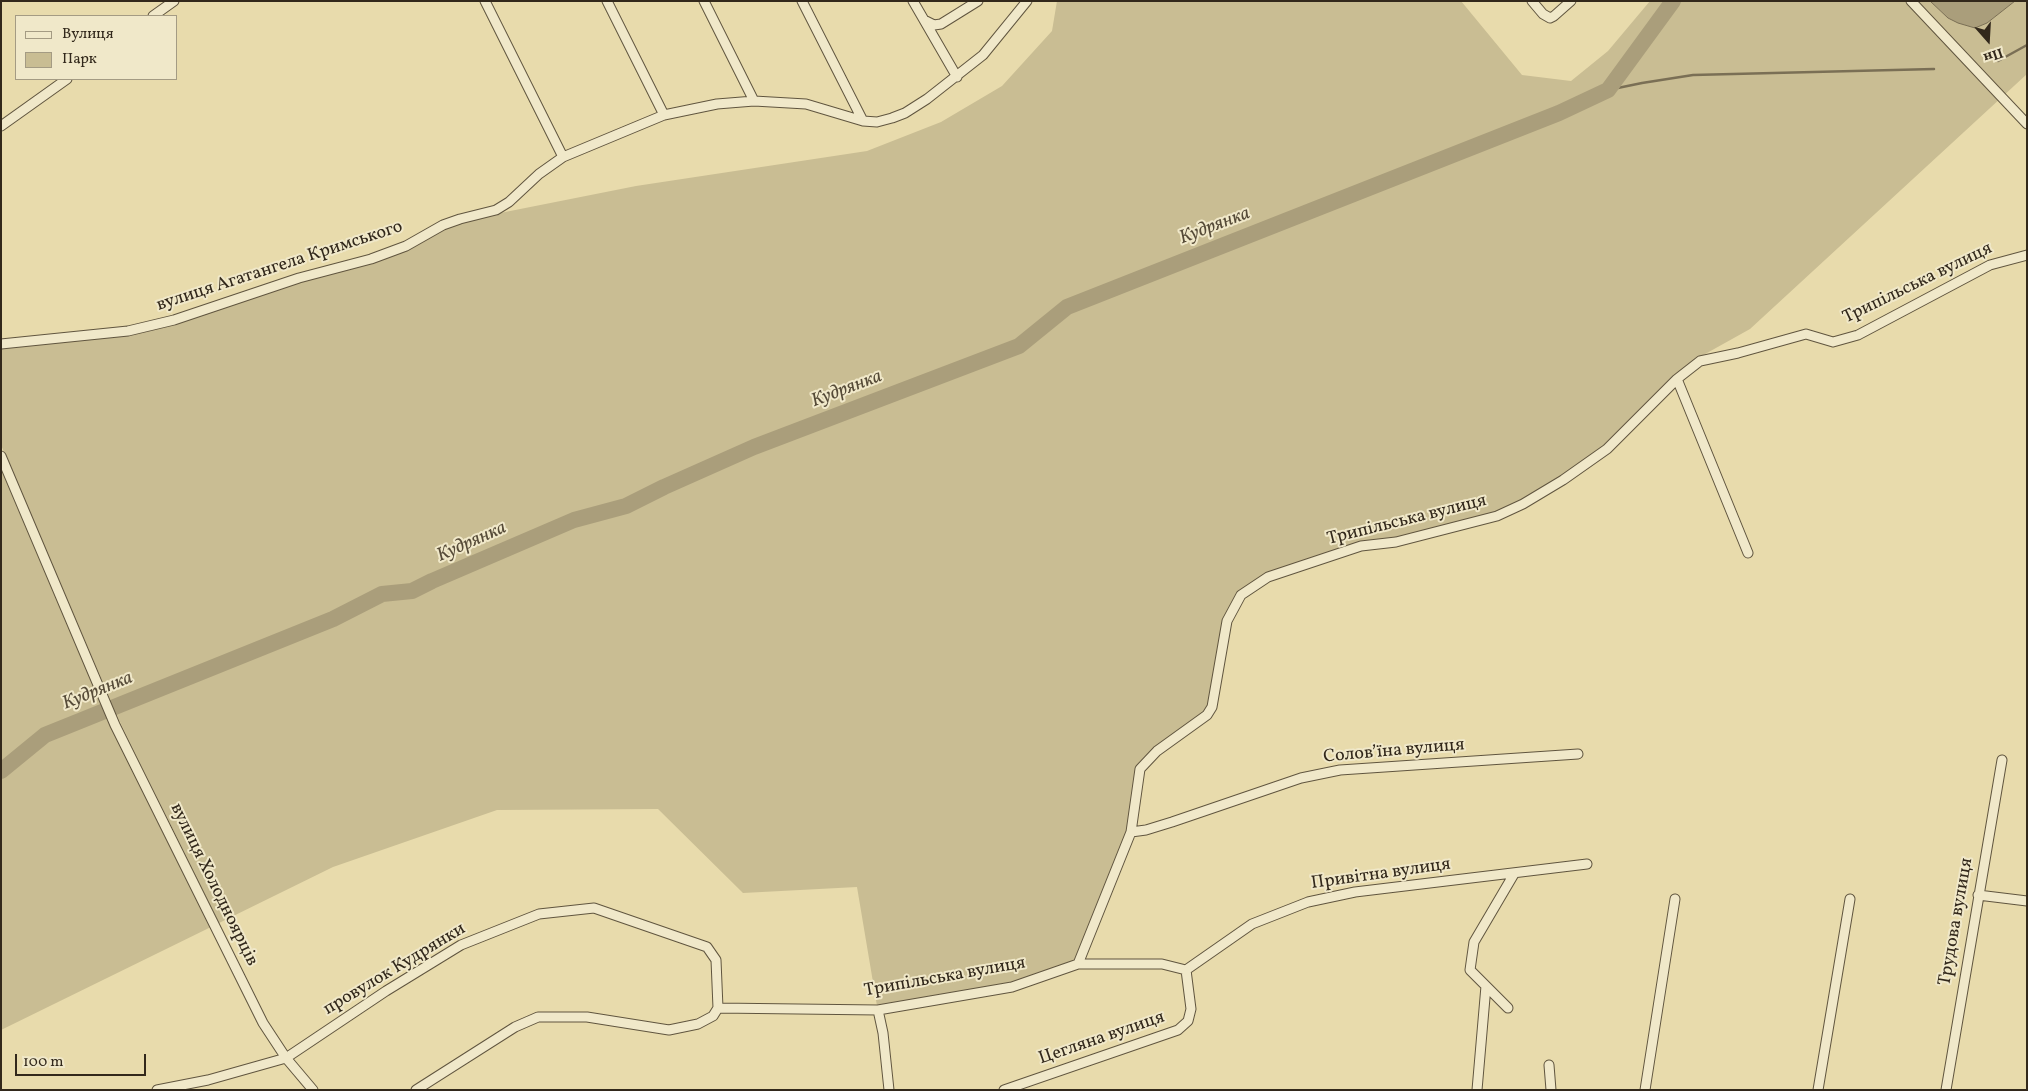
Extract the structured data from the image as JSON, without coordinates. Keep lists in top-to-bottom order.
{
  "streets": {
    "street": [
      "вулиця Агатангела Кримського",
      "Трипільська вулиця",
      "Соловʼїна вулиця",
      "Привітна вулиця",
      "вулиця Холодноярців",
      "Трудова вулиця",
      "провулок Кудрянки",
      "Цегляна вулиця"
    ]
  },
  "crossings": [
    ["Трипільська вулиця", "Соловʼїна вулиця"],
    ["Трипільська вулиця", "провулок Кудрянки"],
    ["Привітна вулиця", "Цегляна вулиця"],
    ["вулиця Холодноярців", "провулок Кудрянки"]
  ],
  "water": ["Кудрянка"],
  "legend": ["Вулиця", "Парк"],
  "scale_bar": "100 m",
  "north": "bottom"
}
